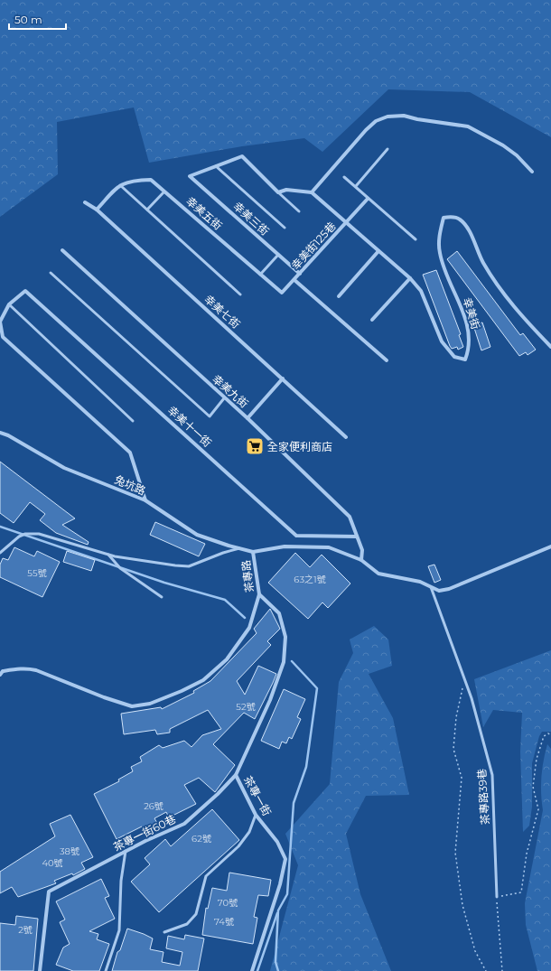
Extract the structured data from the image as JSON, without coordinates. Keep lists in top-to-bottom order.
{
  "streets": {
    "street": [
      "幸美五街",
      "幸美三街",
      "幸美街125巷",
      "幸美七街",
      "幸美街",
      "幸美九街",
      "幸美十一街",
      "兔坑路",
      "茶專路",
      "茶專一街",
      "茶專一街60巷"
    ],
    "lane": ["茶專路39巷"]
  },
  "crossings": [
    ["幸美五街", "幸美街125巷"],
    ["幸美五街", "幸美七街"],
    ["幸美三街", "幸美街125巷"],
    ["幸美街125巷", "幸美街"],
    ["幸美九街", "幸美十一街"],
    ["幸美九街", "茶專路"],
    ["兔坑路", "茶專路"],
    ["茶專路", "茶專一街"],
    ["茶專路", "茶專路39巷"],
    ["茶專一街", "茶專一街60巷"]
  ],
  "places": {
    "supermarket": ["全家便利商店"]
  },
  "house_numbers": [
    "55號",
    "63之1號",
    "52號",
    "26號",
    "62號",
    "38號",
    "40號",
    "70號",
    "74號",
    "2號"
  ],
  "scale_bar": "50 m"
}
